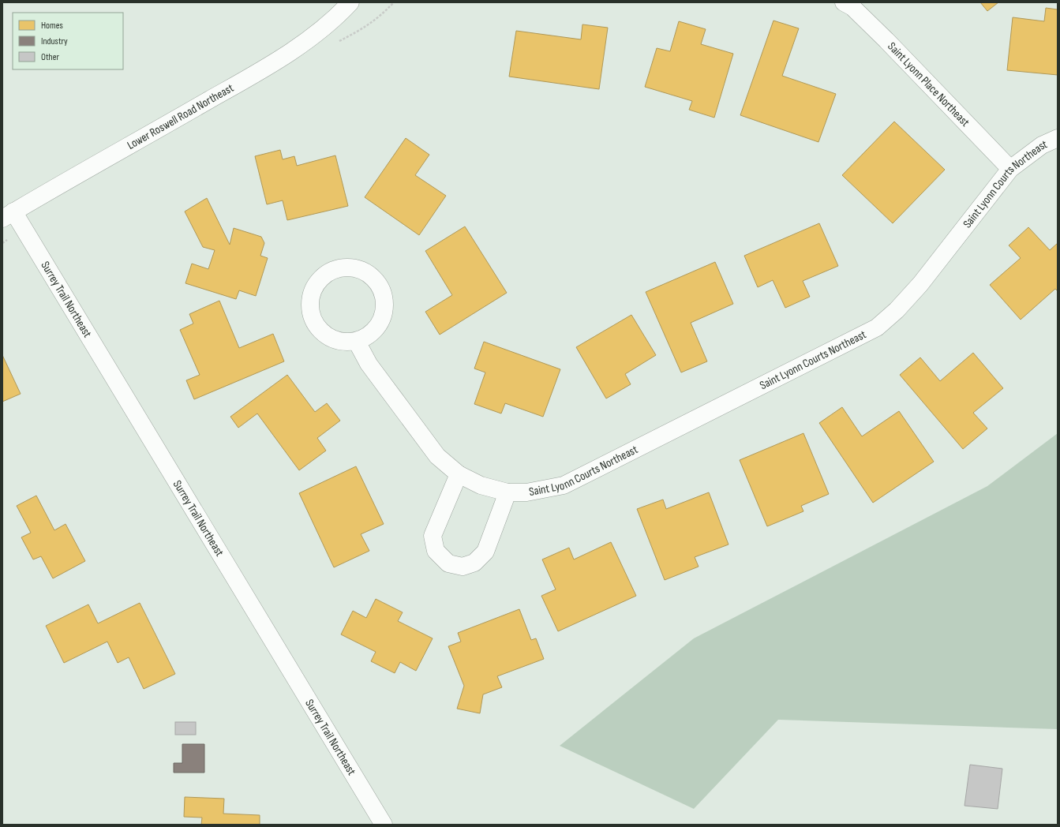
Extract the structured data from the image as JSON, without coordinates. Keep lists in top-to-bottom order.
{
  "streets": {
    "street": [
      "Saint Lyonn Place Northeast",
      "Lower Roswell Road Northeast",
      "Saint Lyonn Courts Northeast",
      "Surrey Trail Northeast"
    ]
  },
  "crossings": [
    ["Saint Lyonn Place Northeast", "Saint Lyonn Courts Northeast"],
    ["Lower Roswell Road Northeast", "Surrey Trail Northeast"]
  ],
  "legend": ["Homes", "Industry", "Other"]
}
